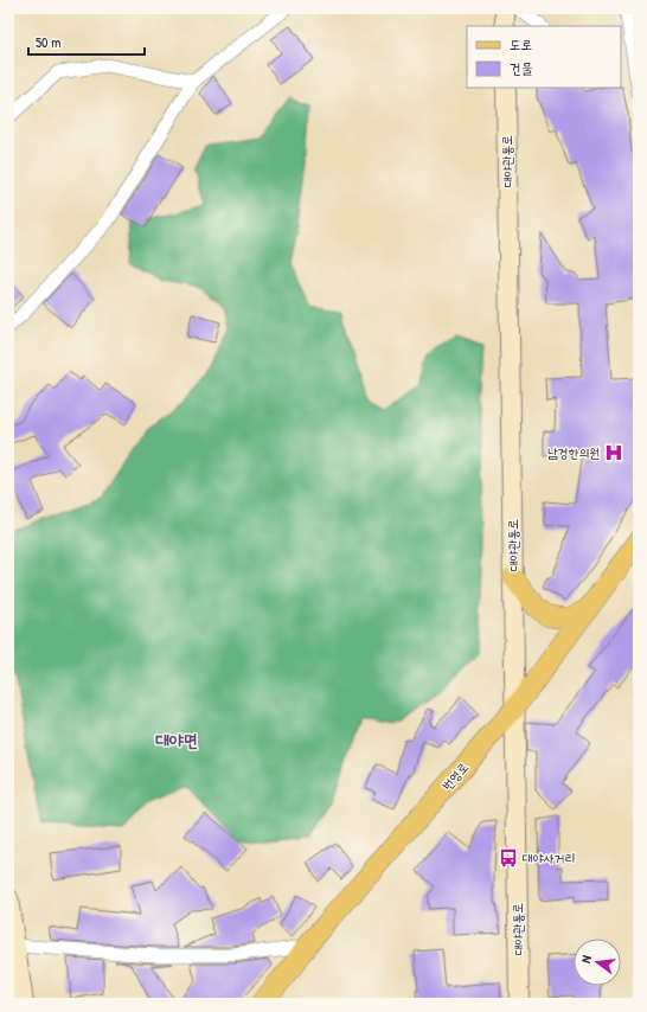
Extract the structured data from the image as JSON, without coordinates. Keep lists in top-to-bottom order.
{
  "streets": {
    "main road": ["대야관통로", "번영로"]
  },
  "crossings": [
    ["대야관통로", "번영로"]
  ],
  "districts": ["대야면"],
  "places": {
    "hospital": ["남경한의원"],
    "bus stop": ["대야사거리"]
  },
  "legend": ["도로", "건물"],
  "scale_bar": "50 m",
  "north": "left"
}
